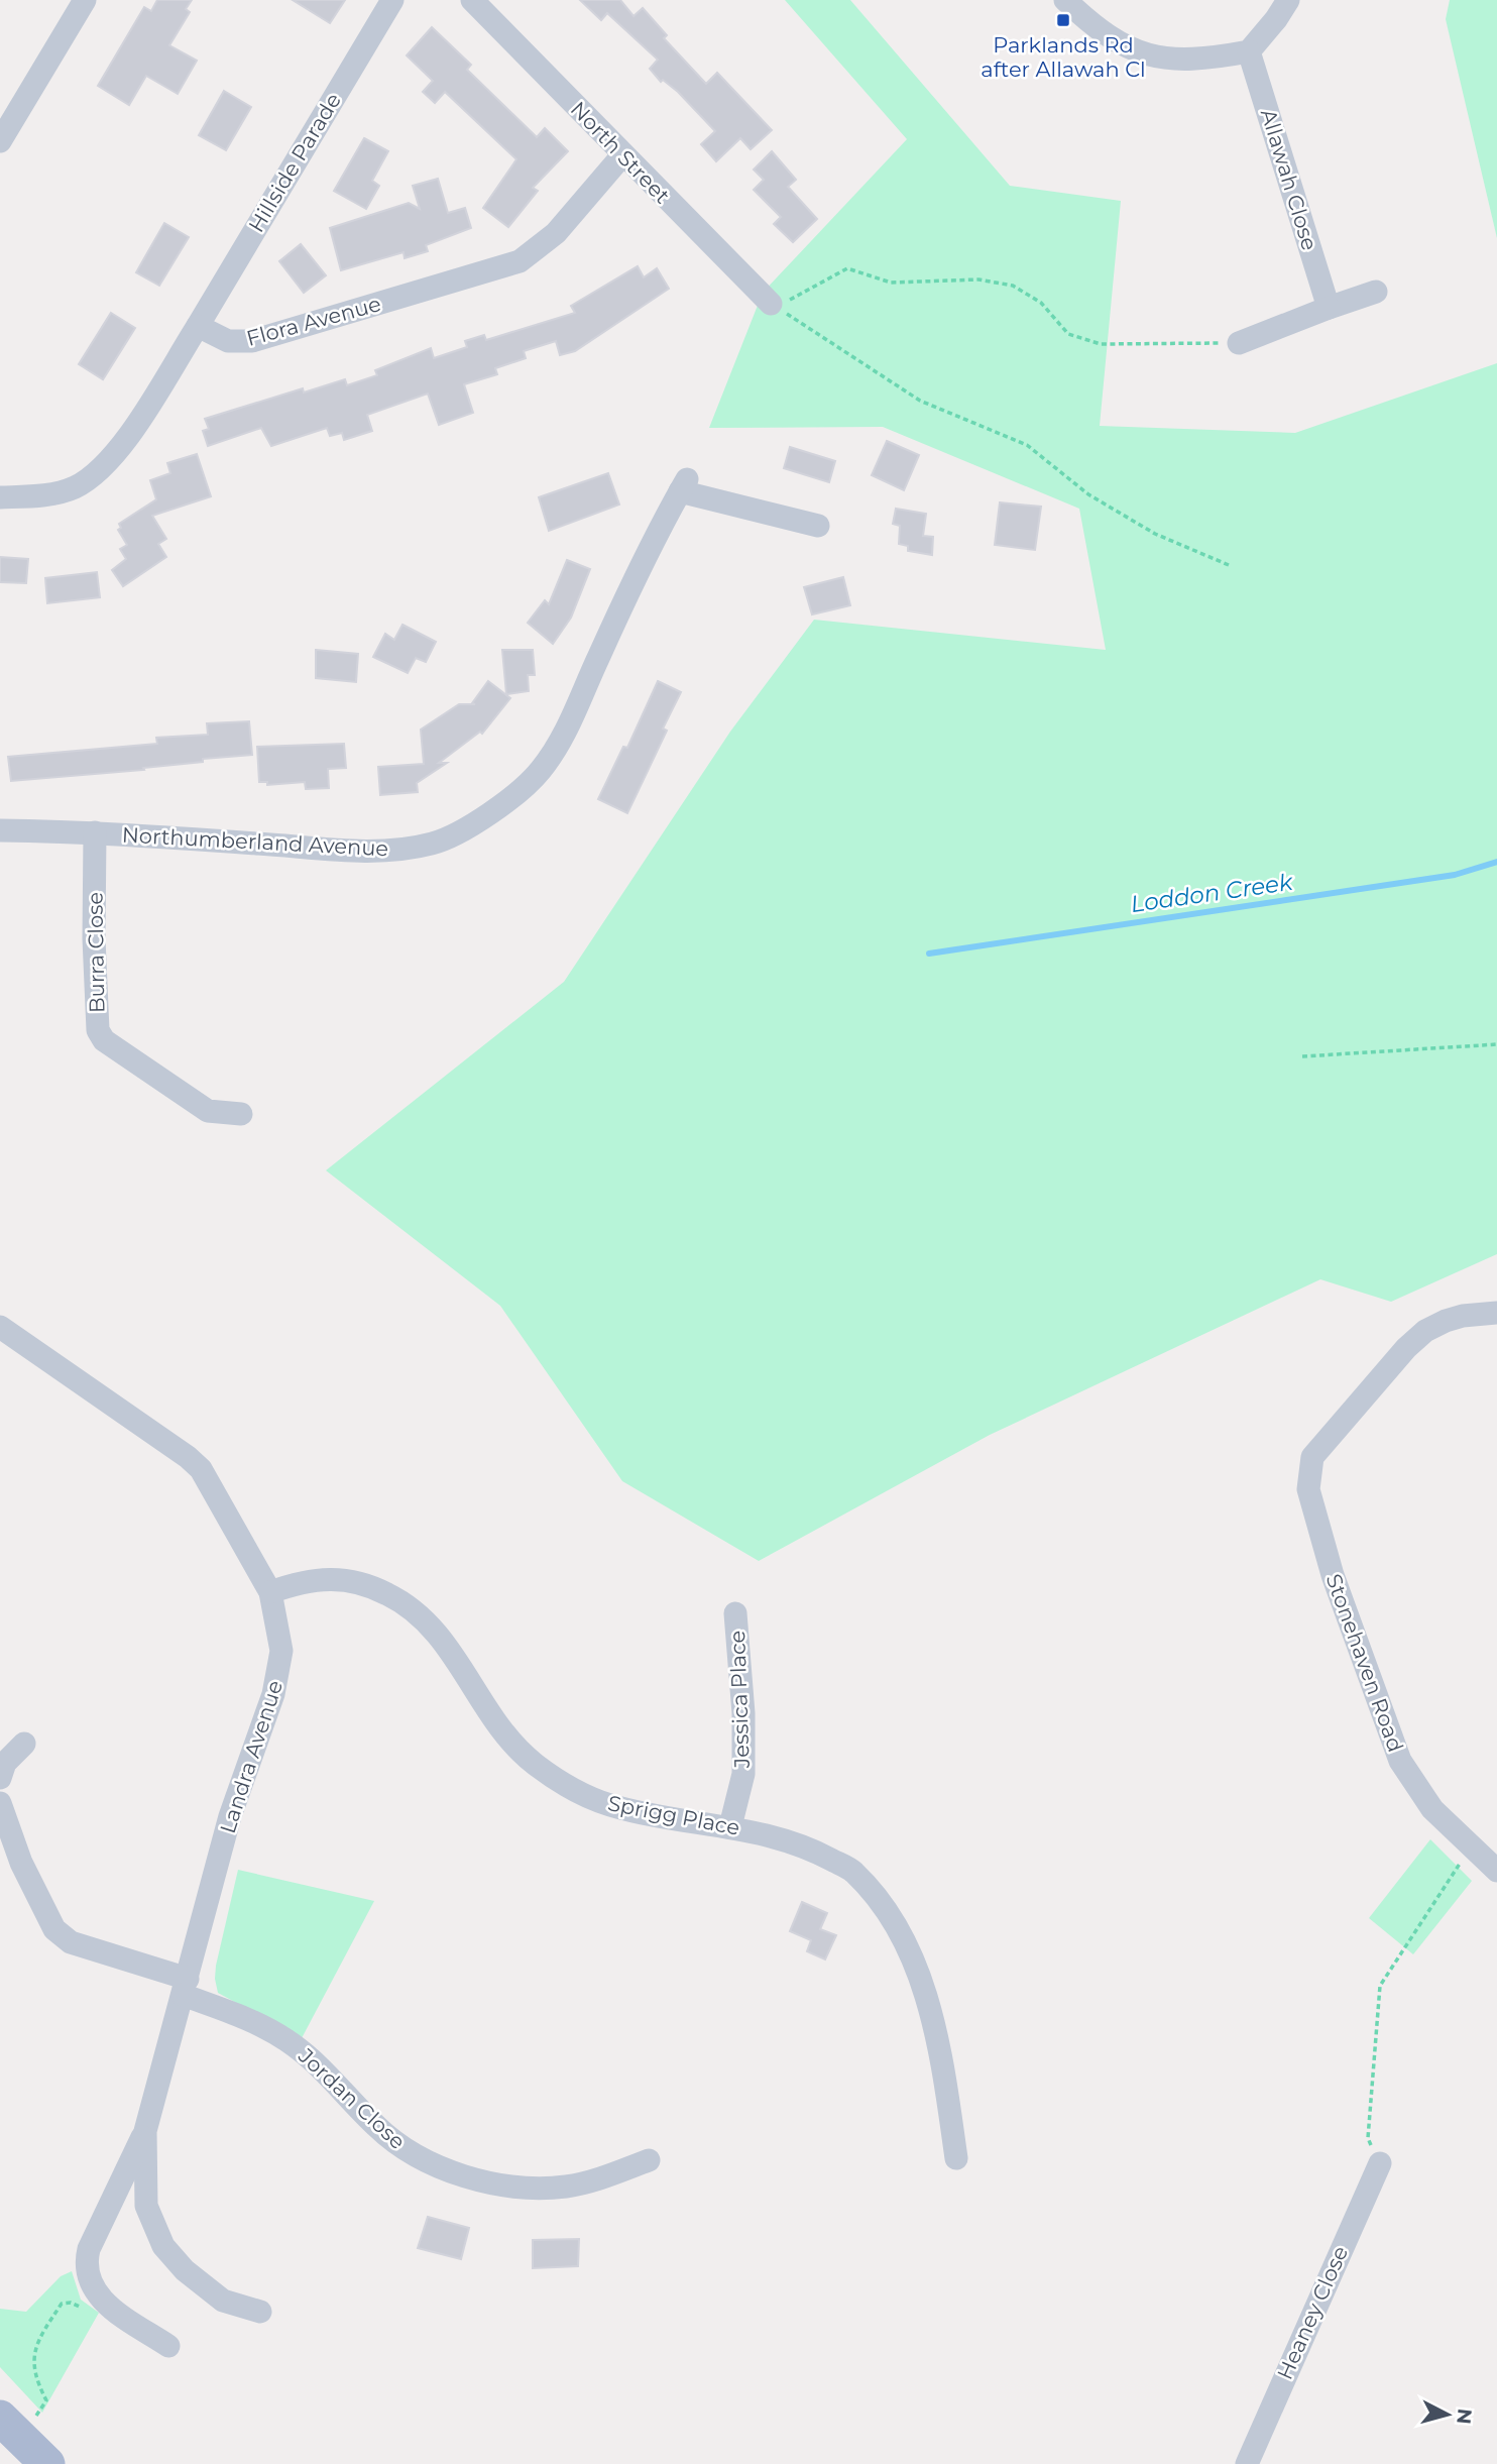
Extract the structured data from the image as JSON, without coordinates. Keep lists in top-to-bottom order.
{
  "streets": {
    "street": [
      "North Street",
      "Hillside Parade",
      "Allawah Close",
      "Flora Avenue",
      "Northumberland Avenue",
      "Burra Close",
      "Stonehaven Road",
      "Jessica Place",
      "Landra Avenue",
      "Sprigg Place",
      "Jordan Close",
      "Heaney Close"
    ]
  },
  "crossings": [
    ["North Street", "Flora Avenue"],
    ["Hillside Parade", "Flora Avenue"],
    ["Northumberland Avenue", "Burra Close"],
    ["Jessica Place", "Sprigg Place"],
    ["Landra Avenue", "Sprigg Place"],
    ["Landra Avenue", "Jordan Close"]
  ],
  "water": ["Loddon Creek"],
  "places": {
    "transit": ["Parklands Rd after Allawah Cl"]
  },
  "north": "right"
}
